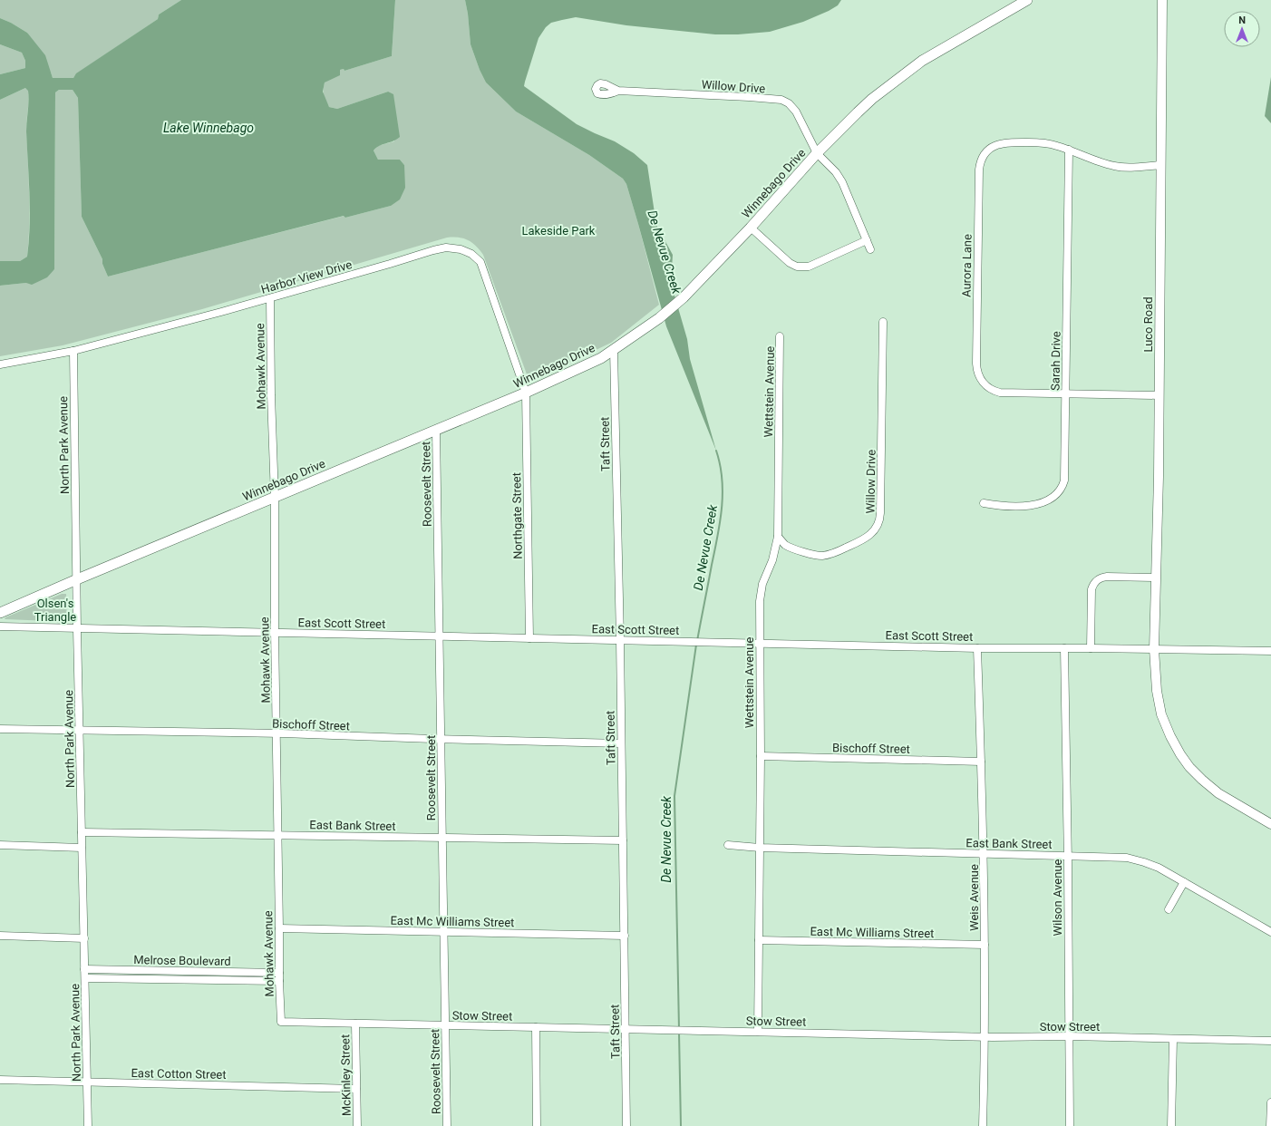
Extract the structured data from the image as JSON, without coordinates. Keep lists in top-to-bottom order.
{
  "streets": {
    "main road": ["Winnebago Drive"],
    "street": [
      "Willow Drive",
      "Aurora Lane",
      "Harbor View Drive",
      "Luco Road",
      "Sarah Drive",
      "Mohawk Avenue",
      "Wettstein Avenue",
      "Taft Street",
      "North Park Avenue",
      "Roosevelt Street",
      "Northgate Street",
      "East Scott Street",
      "Bischoff Street",
      "East Bank Street",
      "Weis Avenue",
      "Wilson Avenue",
      "East Mc Williams Street",
      "Melrose Boulevard",
      "Stow Street",
      "East Cotton Street",
      "McKinley Street"
    ]
  },
  "crossings": [
    ["Willow Drive", "Winnebago Drive"],
    ["Willow Drive", "Wettstein Avenue"],
    ["Winnebago Drive", "Harbor View Drive"],
    ["Winnebago Drive", "Mohawk Avenue"],
    ["Winnebago Drive", "Taft Street"],
    ["Winnebago Drive", "North Park Avenue"],
    ["Winnebago Drive", "Roosevelt Street"],
    ["Winnebago Drive", "Northgate Street"],
    ["Aurora Lane", "Luco Road"],
    ["Aurora Lane", "Sarah Drive"],
    ["Harbor View Drive", "Mohawk Avenue"],
    ["Harbor View Drive", "North Park Avenue"],
    ["Harbor View Drive", "Northgate Street"],
    ["Luco Road", "East Scott Street"],
    ["Mohawk Avenue", "East Scott Street"],
    ["Mohawk Avenue", "Bischoff Street"],
    ["Mohawk Avenue", "East Bank Street"],
    ["Mohawk Avenue", "East Mc Williams Street"],
    ["Mohawk Avenue", "Melrose Boulevard"],
    ["Mohawk Avenue", "Stow Street"],
    ["Wettstein Avenue", "East Scott Street"],
    ["Wettstein Avenue", "Bischoff Street"],
    ["Wettstein Avenue", "East Bank Street"],
    ["Wettstein Avenue", "East Mc Williams Street"],
    ["Wettstein Avenue", "Stow Street"],
    ["Taft Street", "East Scott Street"],
    ["Taft Street", "Bischoff Street"],
    ["Taft Street", "East Bank Street"],
    ["Taft Street", "East Mc Williams Street"],
    ["Taft Street", "Stow Street"],
    ["North Park Avenue", "East Scott Street"],
    ["North Park Avenue", "Bischoff Street"],
    ["North Park Avenue", "East Bank Street"],
    ["North Park Avenue", "Melrose Boulevard"],
    ["North Park Avenue", "East Cotton Street"],
    ["Roosevelt Street", "East Scott Street"],
    ["Roosevelt Street", "Bischoff Street"],
    ["Roosevelt Street", "East Bank Street"],
    ["Roosevelt Street", "East Mc Williams Street"],
    ["Roosevelt Street", "Stow Street"],
    ["Northgate Street", "East Scott Street"],
    ["East Scott Street", "Weis Avenue"],
    ["East Scott Street", "Wilson Avenue"],
    ["Bischoff Street", "Weis Avenue"],
    ["East Bank Street", "Weis Avenue"],
    ["East Bank Street", "Wilson Avenue"],
    ["Weis Avenue", "East Mc Williams Street"],
    ["Weis Avenue", "Stow Street"],
    ["Wilson Avenue", "Stow Street"],
    ["Stow Street", "McKinley Street"],
    ["East Cotton Street", "McKinley Street"]
  ],
  "water": ["Lake Winnebago", "De Nevue Creek"],
  "parks": ["Lakeside Park", "Olsen's Triangle"],
  "north": "top"
}
